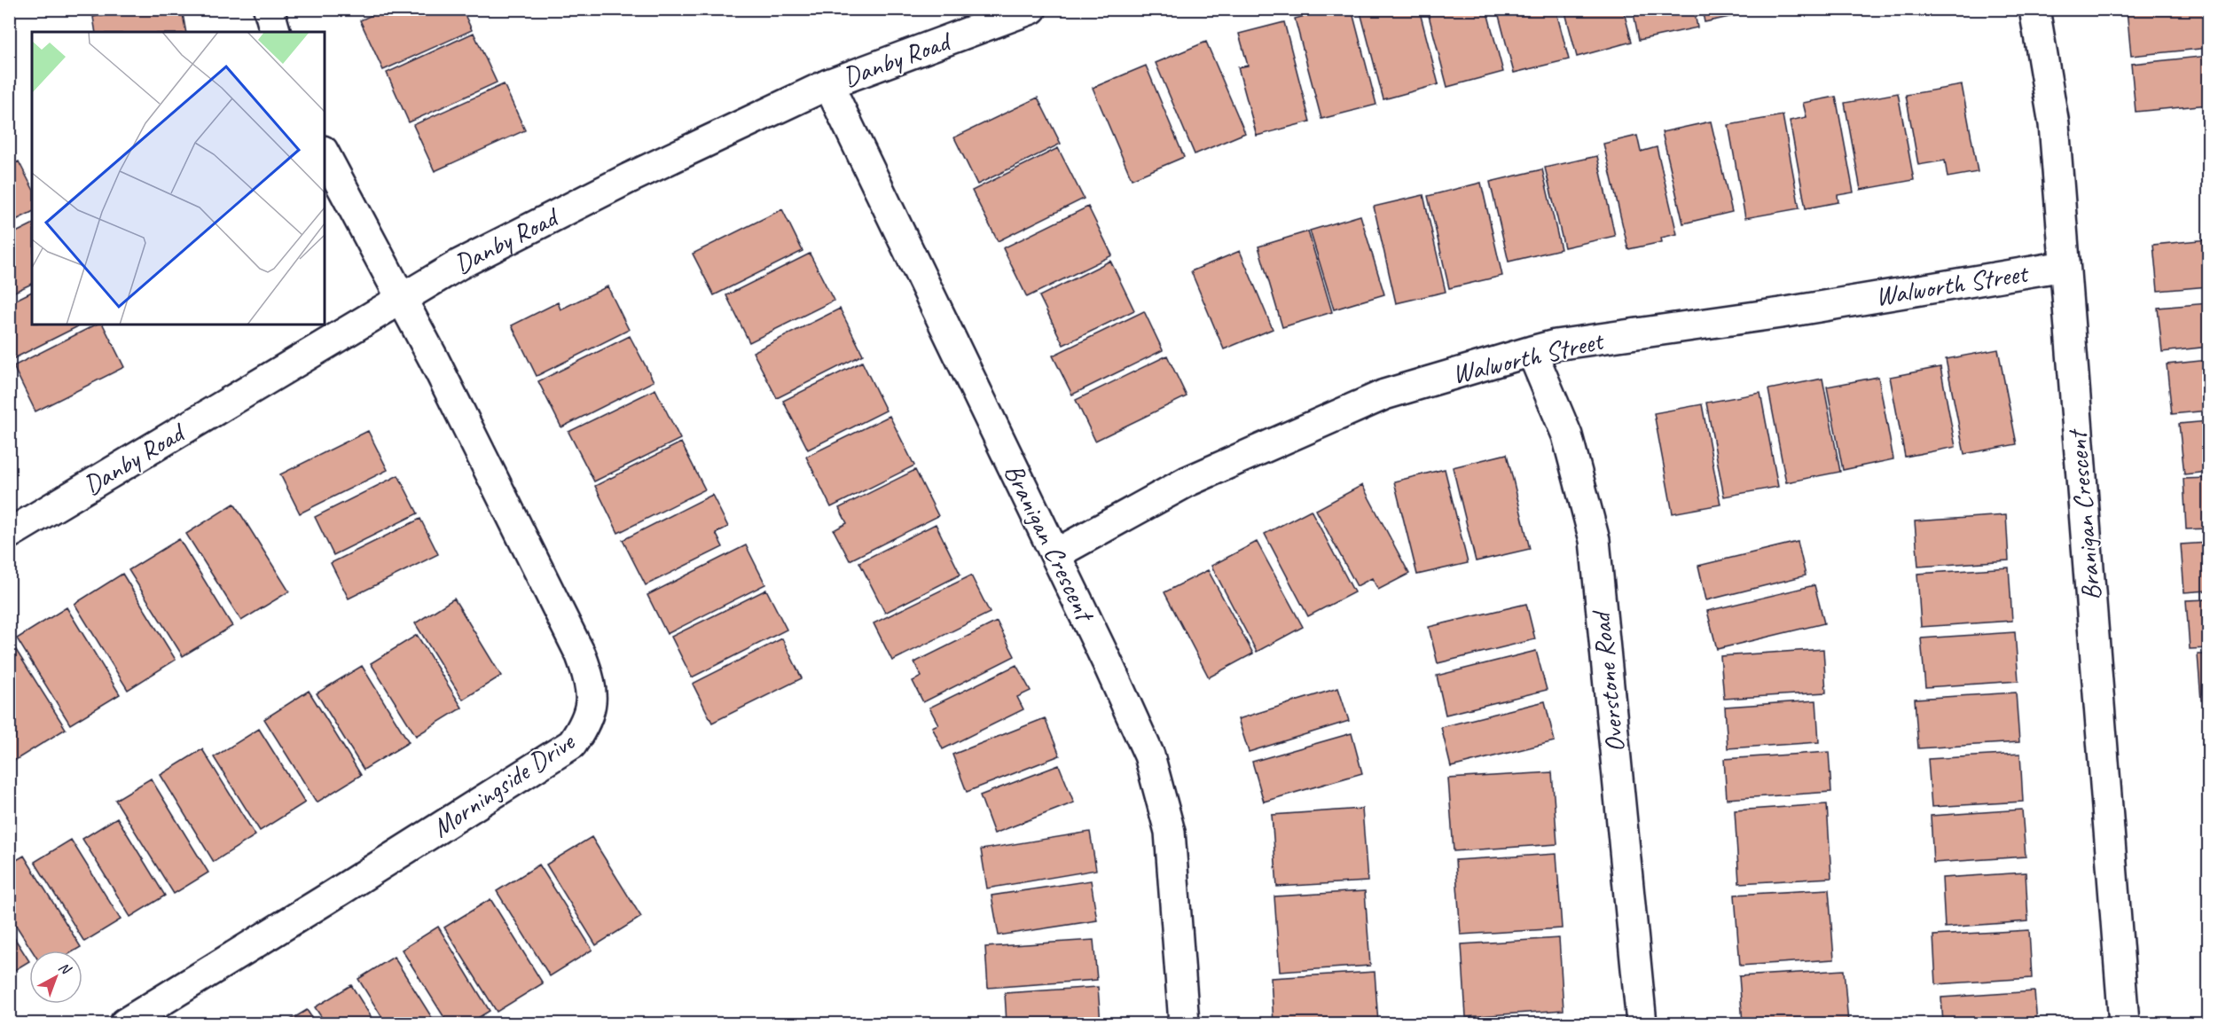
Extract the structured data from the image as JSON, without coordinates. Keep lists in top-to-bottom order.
{
  "streets": {
    "street": [
      "Danby Road",
      "Walworth Street",
      "Branigan Crescent",
      "Overstone Road",
      "Morningside Drive"
    ]
  },
  "crossings": [
    ["Danby Road", "Branigan Crescent"],
    ["Danby Road", "Morningside Drive"],
    ["Walworth Street", "Branigan Crescent"],
    ["Walworth Street", "Overstone Road"]
  ],
  "north": "top right"
}
